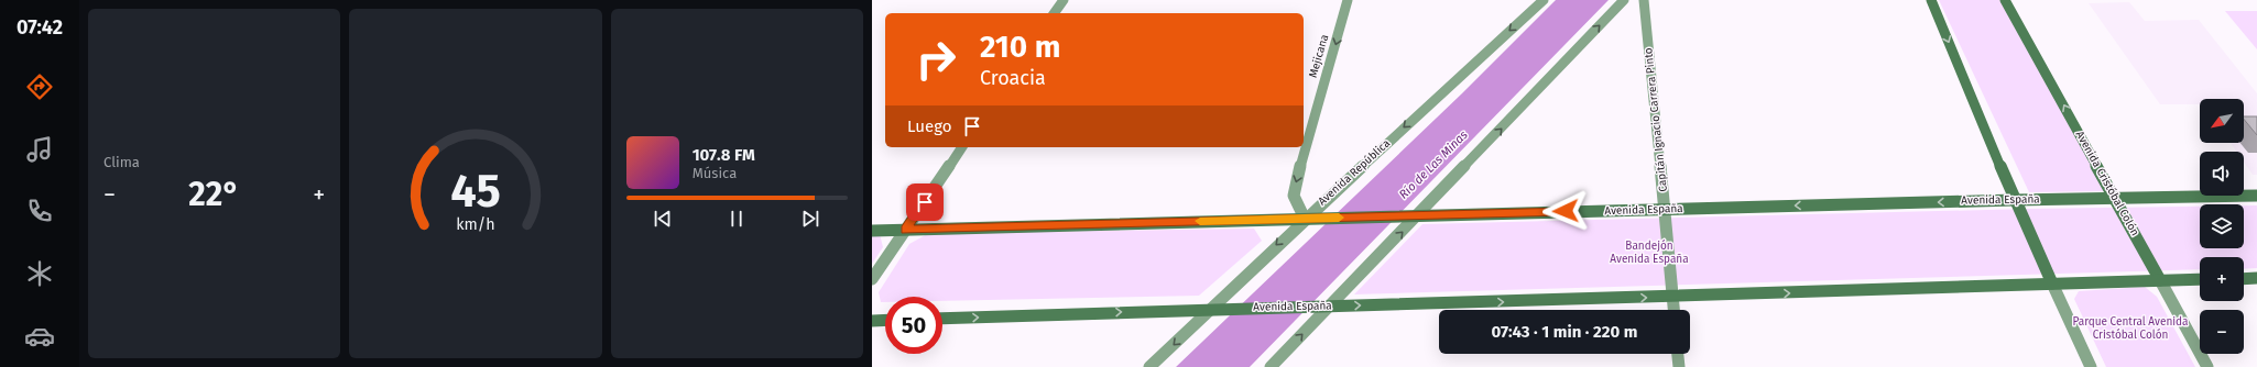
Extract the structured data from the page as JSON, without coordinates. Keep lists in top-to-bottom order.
{
  "streets": {
    "main road": ["Avenida Cristóbal Colón", "Avenida España"],
    "street": ["Mejicana", "Capitán Ignacio Carrera Pinto", "Avenida República"]
  },
  "crossings": [
    ["Mejicana", "Avenida República"],
    ["Mejicana", "Avenida España"],
    ["Capitán Ignacio Carrera Pinto", "Avenida España"],
    ["Avenida República", "Avenida España"],
    ["Avenida Cristóbal Colón", "Avenida España"]
  ],
  "one_way": ["Mejicana"],
  "water": ["Río de Las Minas"],
  "parks": ["Bandejón Avenida España", "Parque Central Avenida Cristóbal Colón"],
  "north": "bottom left",
  "page": {
    "tabs": "07:42",
    "tile": "Clima",
    "turn": ["210 m", "Croacia"],
    "map_buttons": ["+", "−"],
    "then": "Luego",
    "song": ["107.8 FM", "Música"],
    "heat": ["−", "22°", "+"],
    "limit": "50",
    "trip": "07:43 · 1 min · 220 m",
    "gauge": ["45", "km/h"]
  }
}
